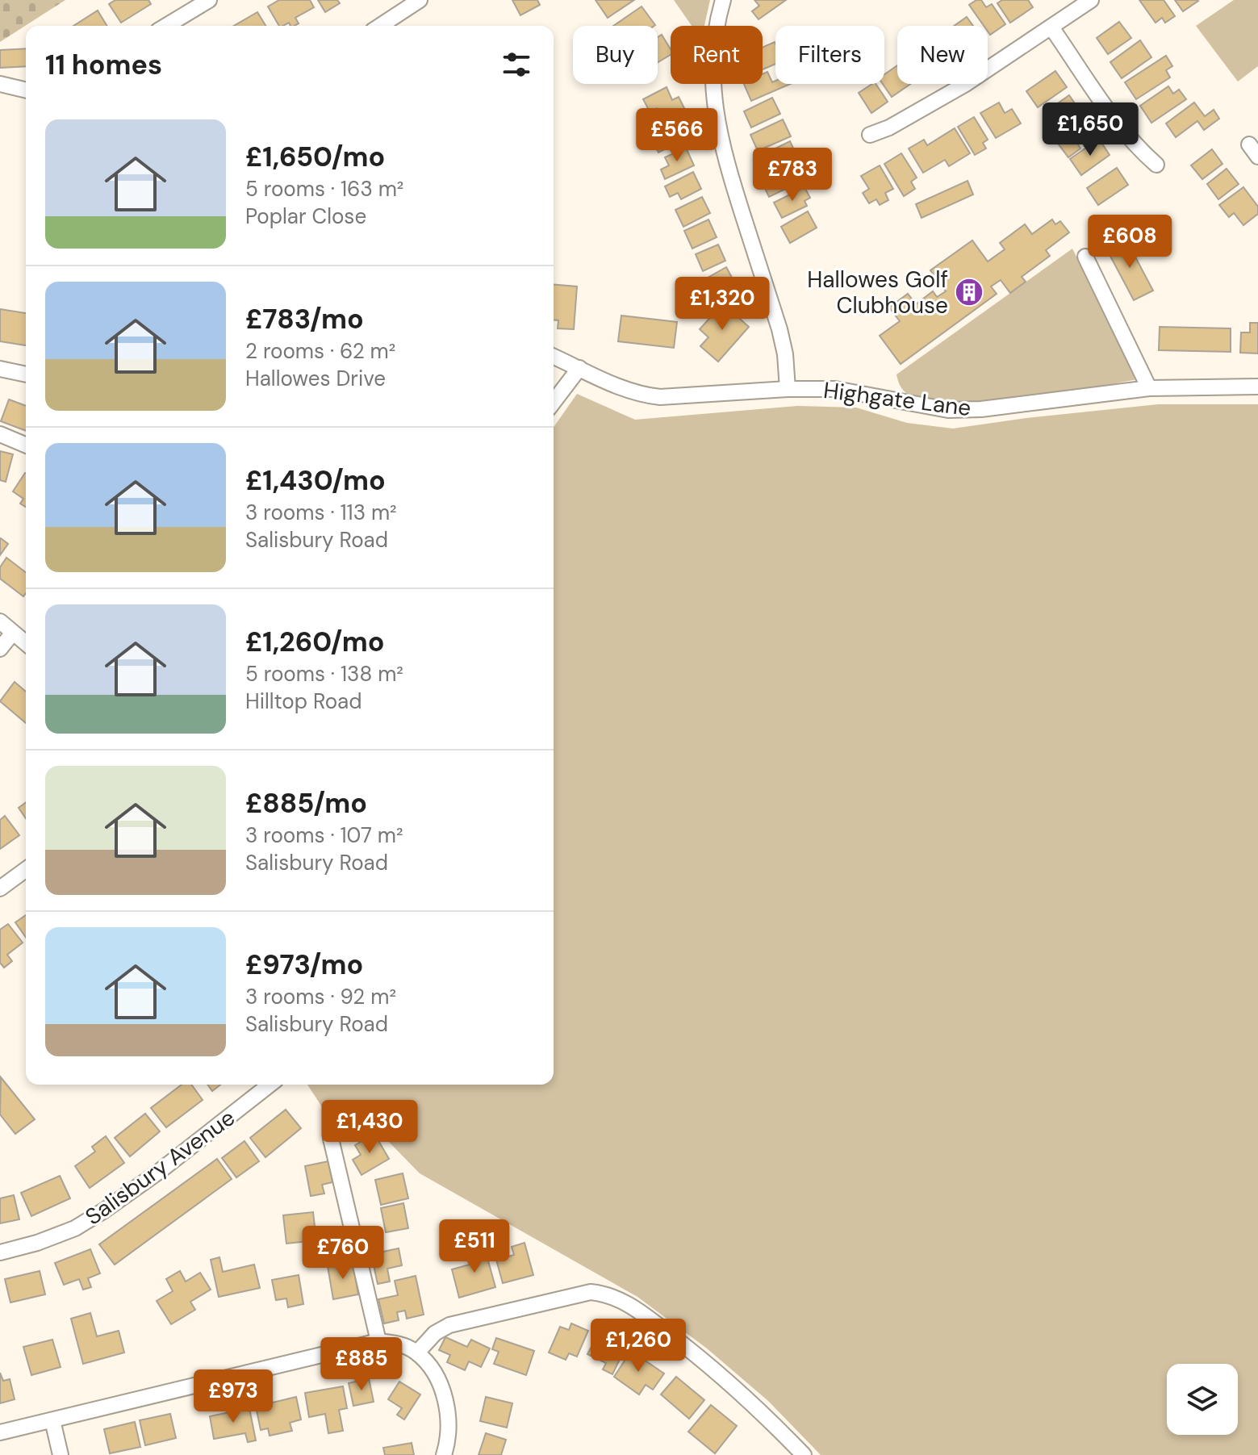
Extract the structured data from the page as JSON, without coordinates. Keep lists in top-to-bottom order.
{
  "streets": {
    "street": ["Highgate Lane", "Salisbury Avenue"]
  },
  "places": {
    "building": ["Hallowes Golf Clubhouse"]
  },
  "page": {
    "chip": [
      "Buy",
      "Rent",
      "Filters",
      "New"
    ],
    "heading": "11 homes",
    "price": [
      "£1,650",
      "£566",
      "£783",
      "£608",
      "£1,320",
      "£1,430",
      "£511",
      "£760",
      "£1,260",
      "£885",
      "£973"
    ],
    "list": [
      {
        "name": "£1,650/mo",
        "note": "5 rooms · 163 m² · Poplar Close"
      },
      {
        "name": "£783/mo",
        "note": "2 rooms · 62 m² · Hallowes Drive"
      },
      {
        "name": "£1,430/mo",
        "note": "3 rooms · 113 m² · Salisbury Road"
      },
      {
        "name": "£1,260/mo",
        "note": "5 rooms · 138 m² · Hilltop Road"
      },
      {
        "name": "£885/mo",
        "note": "3 rooms · 107 m² · Salisbury Road"
      },
      {
        "name": "£973/mo",
        "note": "3 rooms · 92 m² · Salisbury Road"
      }
    ]
  }
}
